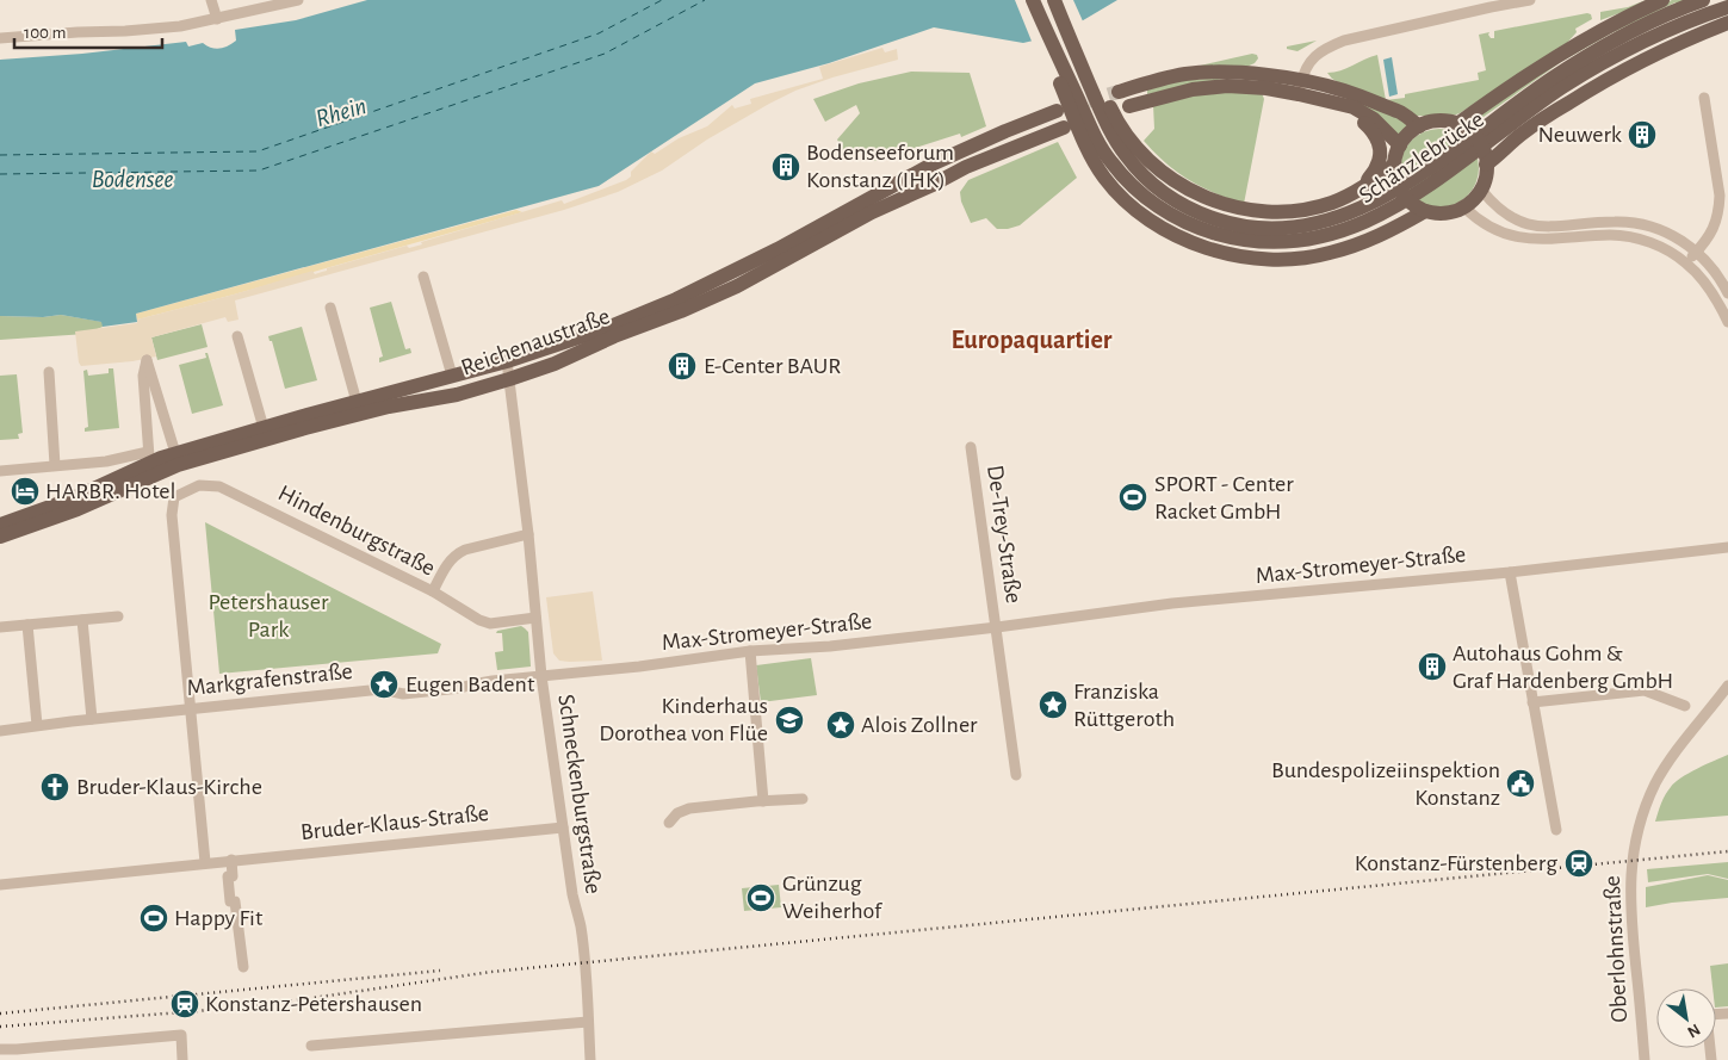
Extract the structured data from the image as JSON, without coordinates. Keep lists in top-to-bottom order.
{
  "streets": {
    "main road": ["Schänzlebrücke", "Reichenaustraße"],
    "street": [
      "Hindenburgstraße",
      "De-Trey-Straße",
      "Max-Stromeyer-Straße",
      "Markgrafenstraße",
      "Schneckenburgstraße",
      "Bruder-Klaus-Straße",
      "Oberlohnstraße"
    ]
  },
  "crossings": [
    ["Reichenaustraße", "Schneckenburgstraße"],
    ["Hindenburgstraße", "Markgrafenstraße"],
    ["Hindenburgstraße", "Schneckenburgstraße"],
    ["De-Trey-Straße", "Max-Stromeyer-Straße"],
    ["Max-Stromeyer-Straße", "Markgrafenstraße"],
    ["Max-Stromeyer-Straße", "Schneckenburgstraße"],
    ["Markgrafenstraße", "Schneckenburgstraße"],
    ["Schneckenburgstraße", "Bruder-Klaus-Straße"]
  ],
  "districts": ["Europaquartier"],
  "water": ["Rhein", "Bodensee"],
  "parks": ["Petershauser Park"],
  "places": {
    "building": [
      "Neuwerk",
      "Bodenseeforum Konstanz (IHK)",
      "E-Center BAUR",
      "Autohaus Gohm & Graf Hardenberg GmbH"
    ],
    "hotel": ["HARBR. Hotel"],
    "sports": ["SPORT - Center Racket GmbH", "Grünzug Weiherhof", "Happy Fit"],
    "place": ["Eugen Badent", "Franziska Rüttgeroth", "Alois Zollner"],
    "school or university": ["Kinderhaus Dorothea von Flüe"],
    "public building": ["Bundespolizeiinspektion Konstanz"],
    "church": ["Bruder-Klaus-Kirche"],
    "station": ["Konstanz-Fürstenberg", "Konstanz-Petershausen"]
  },
  "scale_bar": "100 m",
  "north": "bottom right"
}
